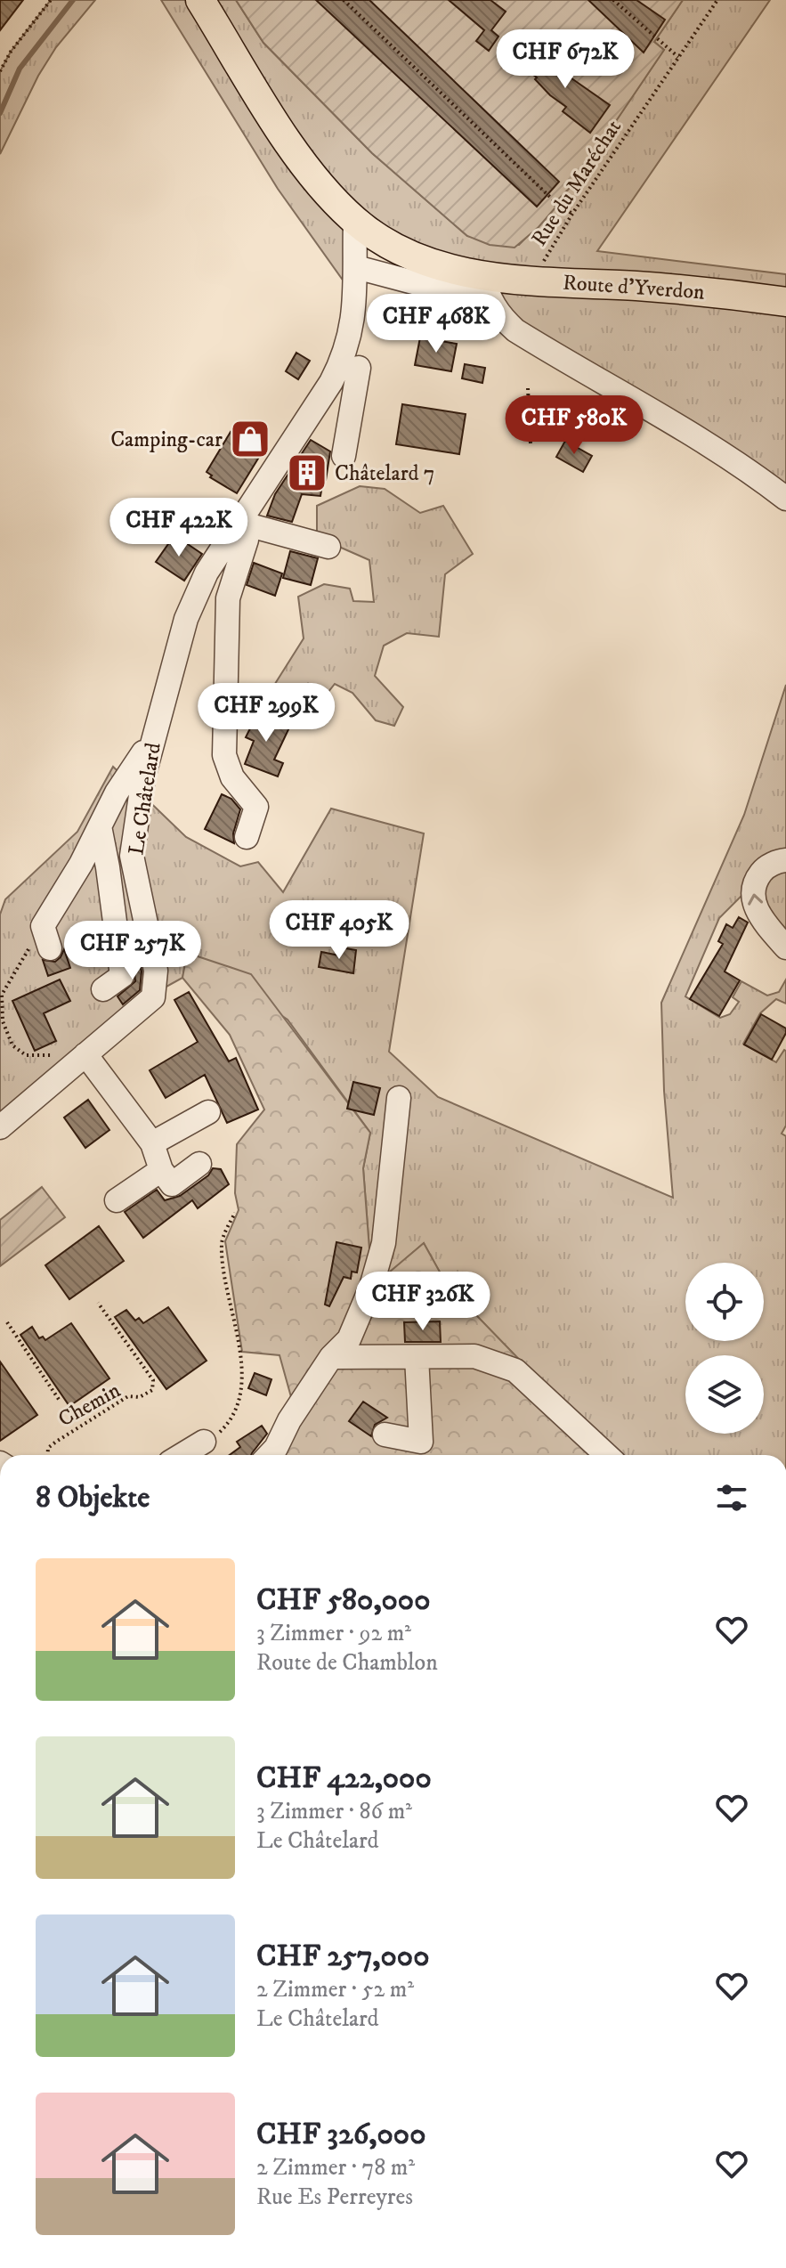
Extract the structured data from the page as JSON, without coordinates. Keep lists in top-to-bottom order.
{
  "streets": {
    "main road": ["Route d'Yverdon"],
    "street": ["Le Châtelard"],
    "path": ["Rue du Maréchat", "Chemin"]
  },
  "crossings": [
    ["Rue du Maréchat", "Route d'Yverdon"],
    ["Route d'Yverdon", "Le Châtelard"]
  ],
  "places": {
    "shop": ["Camping-car"],
    "building": ["Châtelard 7"]
  },
  "page": {
    "price": [
      "CHF 672K",
      "CHF 468K",
      "CHF 580K",
      "CHF 422K",
      "CHF 299K",
      "CHF 405K",
      "CHF 257K",
      "CHF 326K"
    ],
    "heading": "8 Objekte",
    "list": [
      {
        "name": "CHF 580,000",
        "note": "3 Zimmer · 92 m² · Route de Chamblon"
      },
      {
        "name": "CHF 422,000",
        "note": "3 Zimmer · 86 m² · Le Châtelard"
      },
      {
        "name": "CHF 257,000",
        "note": "2 Zimmer · 52 m² · Le Châtelard"
      },
      {
        "name": "CHF 326,000",
        "note": "2 Zimmer · 78 m² · Rue Es Perreyres"
      }
    ]
  }
}
